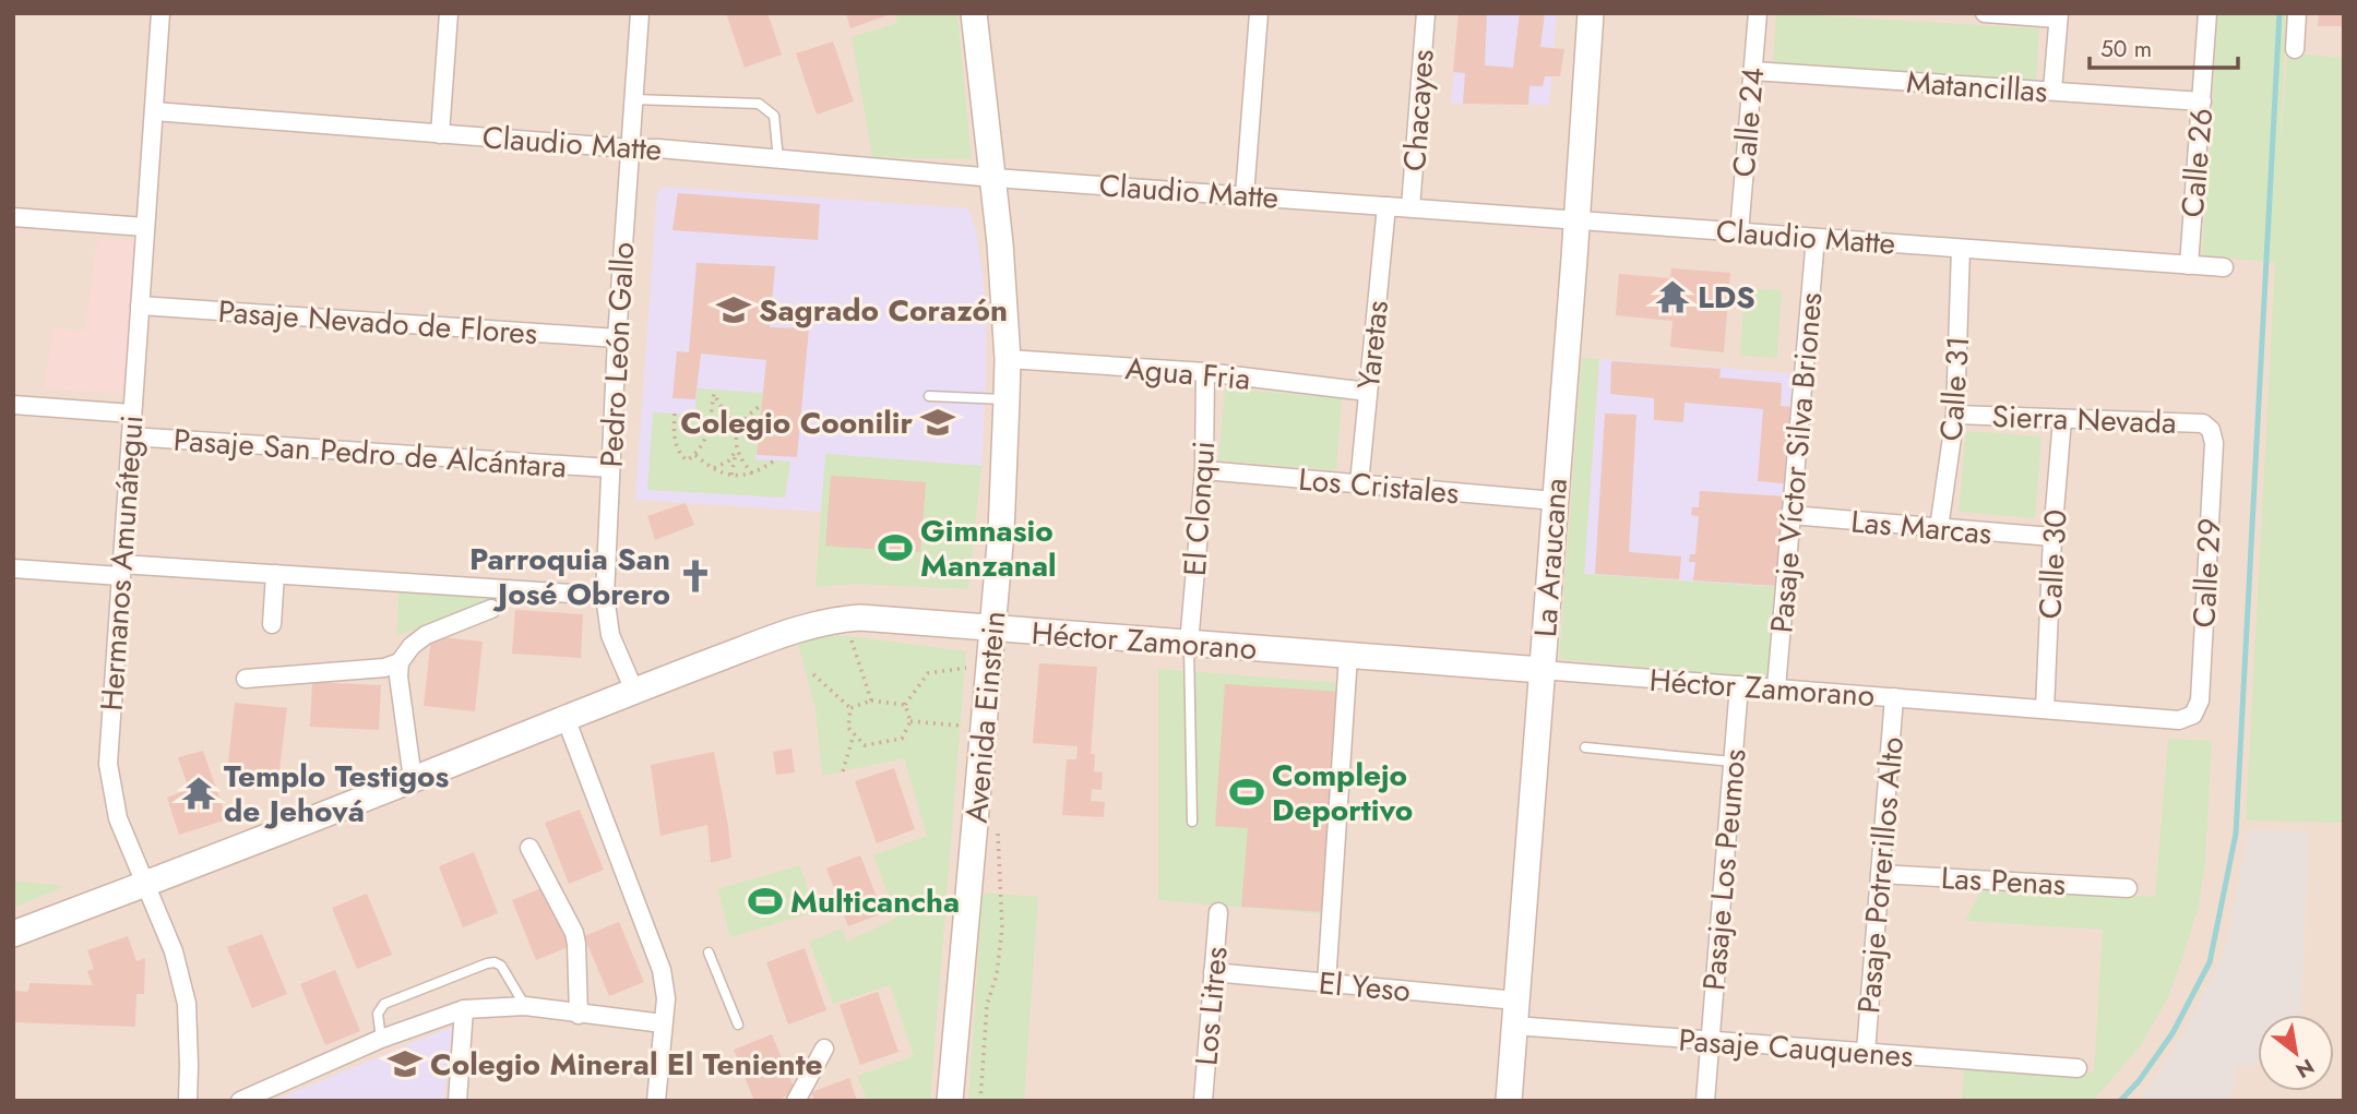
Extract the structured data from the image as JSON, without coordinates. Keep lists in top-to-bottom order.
{
  "streets": {
    "street": [
      "Matancillas",
      "Chacayes",
      "Calle 24",
      "Claudio Matte",
      "Calle 26",
      "Pasaje Nevado de Flores",
      "Yaretas",
      "Pedro León Gallo",
      "Agua Fria",
      "Calle 31",
      "Sierra Nevada",
      "Pasaje San Pedro de Alcántara",
      "Pasaje Víctor Silva Briones",
      "Los Cristales",
      "El Clonqui",
      "Las Marcas",
      "La Araucana",
      "Hermanos Amunátegui",
      "Calle 30",
      "Calle 29",
      "Héctor Zamorano",
      "Avenida Einstein",
      "Pasaje Los Peumos",
      "Pasaje Potrerillos Alto",
      "Las Penas",
      "El Yeso",
      "Los Litres",
      "Pasaje Cauquenes"
    ]
  },
  "crossings": [
    ["Matancillas", "Calle 24"],
    ["Matancillas", "Calle 26"],
    ["Chacayes", "Claudio Matte"],
    ["Calle 24", "Claudio Matte"],
    ["Claudio Matte", "Calle 26"],
    ["Claudio Matte", "Yaretas"],
    ["Claudio Matte", "Pedro León Gallo"],
    ["Claudio Matte", "Calle 31"],
    ["Claudio Matte", "Pasaje Víctor Silva Briones"],
    ["Claudio Matte", "La Araucana"],
    ["Claudio Matte", "Hermanos Amunátegui"],
    ["Claudio Matte", "Avenida Einstein"],
    ["Pasaje Nevado de Flores", "Pedro León Gallo"],
    ["Pasaje Nevado de Flores", "Hermanos Amunátegui"],
    ["Yaretas", "Agua Fria"],
    ["Yaretas", "Los Cristales"],
    ["Pedro León Gallo", "Pasaje San Pedro de Alcántara"],
    ["Pedro León Gallo", "Héctor Zamorano"],
    ["Agua Fria", "El Clonqui"],
    ["Agua Fria", "Avenida Einstein"],
    ["Calle 31", "Sierra Nevada"],
    ["Calle 31", "Las Marcas"],
    ["Sierra Nevada", "Calle 30"],
    ["Sierra Nevada", "Calle 29"],
    ["Pasaje San Pedro de Alcántara", "Hermanos Amunátegui"],
    ["Pasaje Víctor Silva Briones", "Las Marcas"],
    ["Pasaje Víctor Silva Briones", "Héctor Zamorano"],
    ["Los Cristales", "El Clonqui"],
    ["Los Cristales", "La Araucana"],
    ["El Clonqui", "Héctor Zamorano"],
    ["Las Marcas", "Calle 30"],
    ["La Araucana", "Héctor Zamorano"],
    ["La Araucana", "El Yeso"],
    ["La Araucana", "Pasaje Cauquenes"],
    ["Hermanos Amunátegui", "Héctor Zamorano"],
    ["Calle 30", "Héctor Zamorano"],
    ["Calle 29", "Héctor Zamorano"],
    ["Héctor Zamorano", "Avenida Einstein"],
    ["Héctor Zamorano", "Pasaje Los Peumos"],
    ["Héctor Zamorano", "Pasaje Potrerillos Alto"],
    ["Pasaje Los Peumos", "Pasaje Cauquenes"],
    ["Pasaje Potrerillos Alto", "Las Penas"],
    ["Pasaje Potrerillos Alto", "Pasaje Cauquenes"],
    ["El Yeso", "Los Litres"],
    ["El Yeso", "Pasaje Cauquenes"]
  ],
  "places": {
    "temple": ["LDS", "Templo Testigos de Jehová"],
    "school or university": ["Sagrado Corazón", "Colegio Coonilir", "Colegio Mineral El Teniente"],
    "sports": ["Gimnasio Manzanal", "Complejo Deportivo", "Multicancha"],
    "church": ["Parroquia San José Obrero"]
  },
  "scale_bar": "50 m",
  "north": "bottom right"
}
